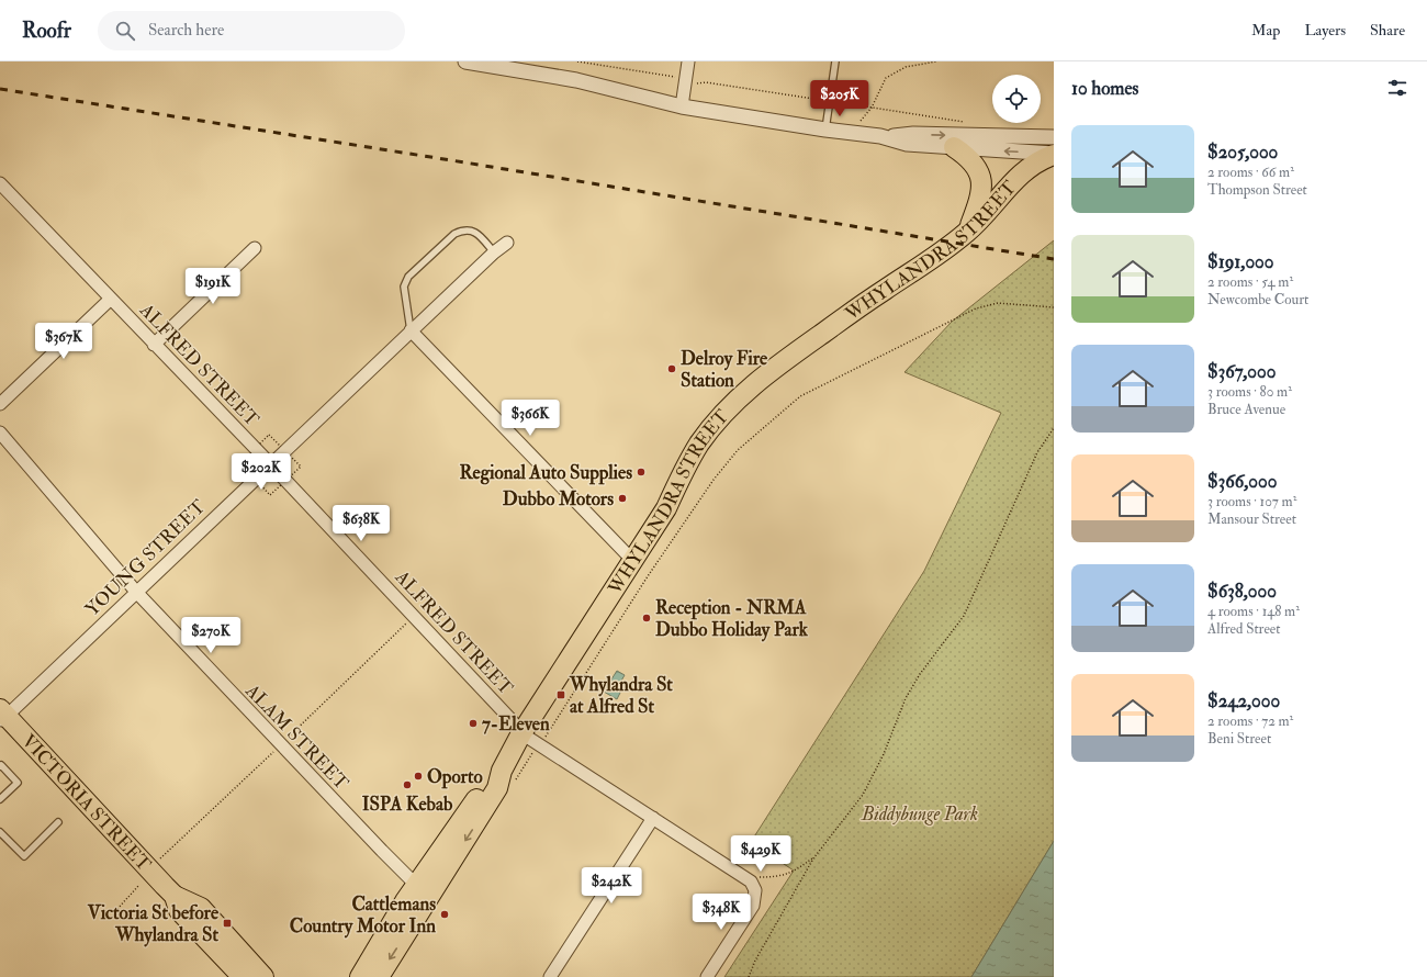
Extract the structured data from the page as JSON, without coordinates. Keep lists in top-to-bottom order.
{
  "streets": {
    "highway": ["WHYLANDRA STREET", "VICTORIA STREET"],
    "street": ["ALFRED STREET", "YOUNG STREET", "ALAM STREET"]
  },
  "crossings": [
    ["WHYLANDRA STREET", "ALFRED STREET"],
    ["WHYLANDRA STREET", "ALAM STREET"],
    ["ALFRED STREET", "YOUNG STREET"],
    ["YOUNG STREET", "ALAM STREET"],
    ["YOUNG STREET", "VICTORIA STREET"]
  ],
  "parks": ["Biddybunge Park"],
  "places": {
    "other": [
      "Delroy Fire Station",
      "Regional Auto Supplies",
      "Dubbo Motors",
      "Reception - NRMA Dubbo Holiday Park",
      "7-Eleven",
      "Oporto",
      "ISPA Kebab",
      "Cattlemans Country Motor Inn"
    ],
    "transit": ["Whylandra St at Alfred St", "Victoria St before Whylandra St"]
  },
  "page": {
    "header": "Roofr",
    "search": "Search here",
    "nav": ["Map", "Layers", "Share"],
    "heading": "10 homes",
    "price": [
      "$205K",
      "$191K",
      "$367K",
      "$366K",
      "$202K",
      "$638K",
      "$270K",
      "$429K",
      "$242K",
      "$348K"
    ],
    "list": [
      {
        "name": "$205,000",
        "note": "2 rooms · 66 m² · Thompson Street"
      },
      {
        "name": "$191,000",
        "note": "2 rooms · 54 m² · Newcombe Court"
      },
      {
        "name": "$367,000",
        "note": "3 rooms · 80 m² · Bruce Avenue"
      },
      {
        "name": "$366,000",
        "note": "3 rooms · 107 m² · Mansour Street"
      },
      {
        "name": "$638,000",
        "note": "4 rooms · 148 m² · Alfred Street"
      },
      {
        "name": "$242,000",
        "note": "2 rooms · 72 m² · Beni Street"
      }
    ]
  }
}
